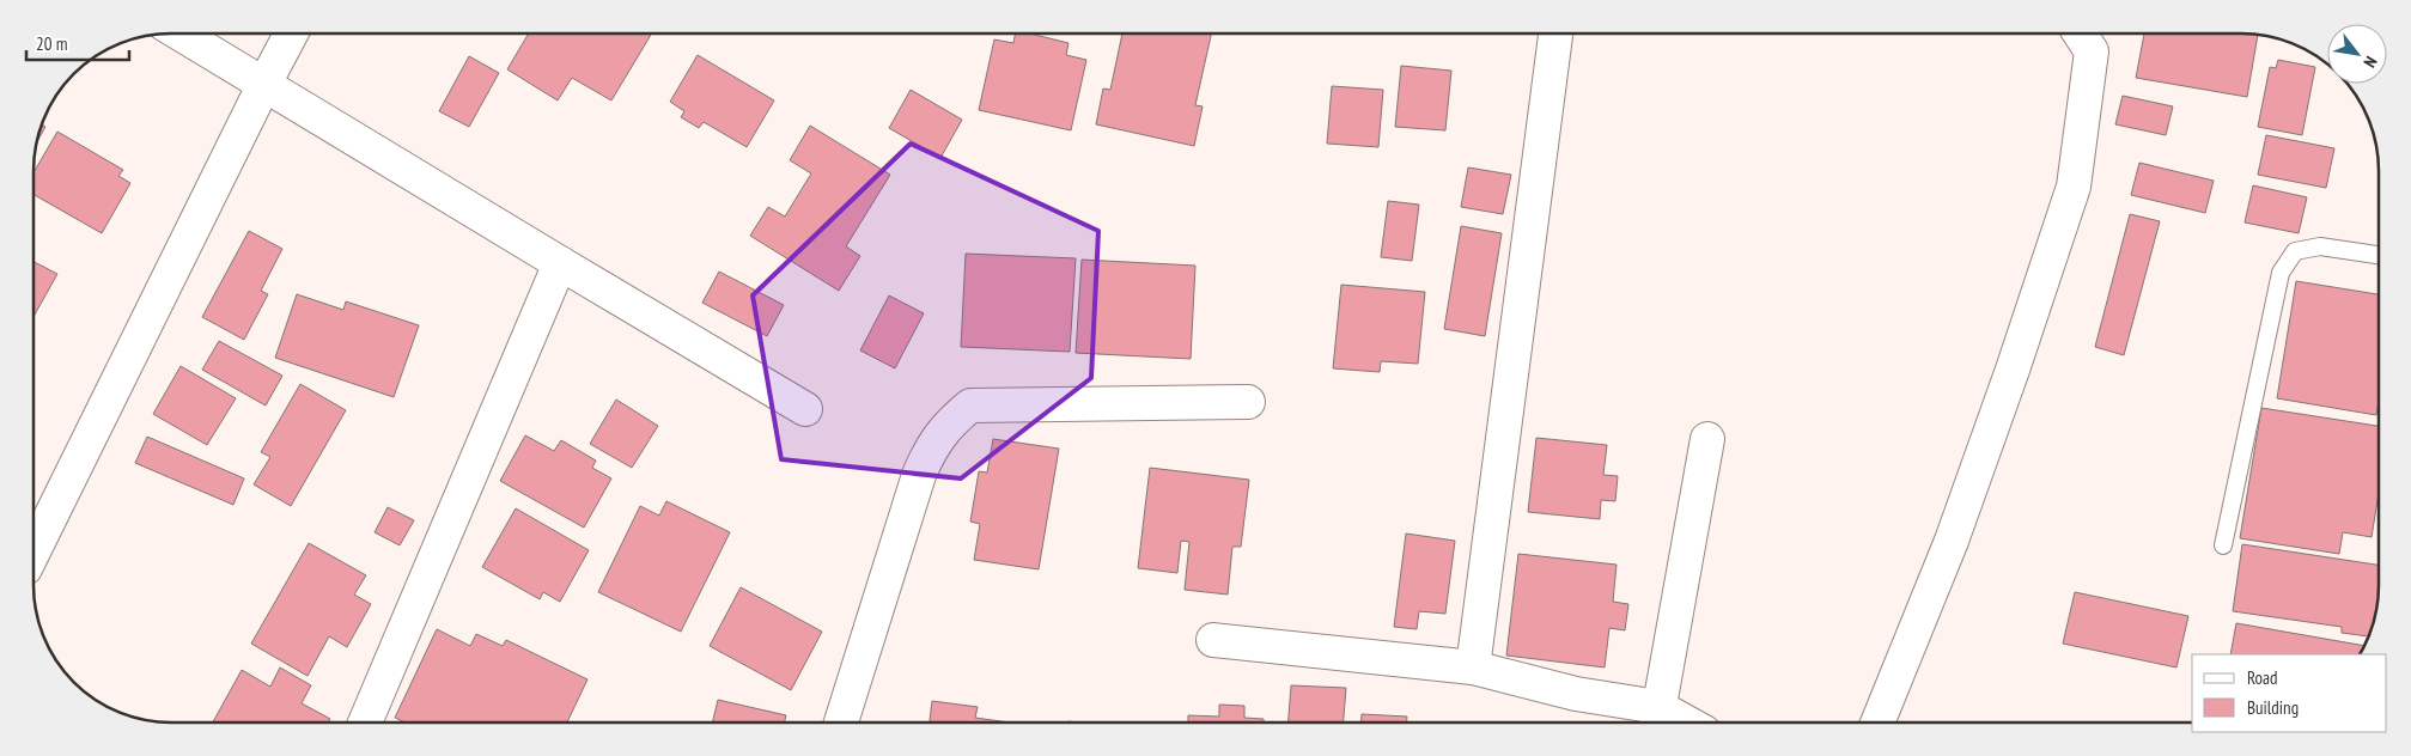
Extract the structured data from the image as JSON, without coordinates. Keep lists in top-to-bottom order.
{
  "legend": ["Road", "Building"],
  "scale_bar": "20 m",
  "north": "bottom right"
}
